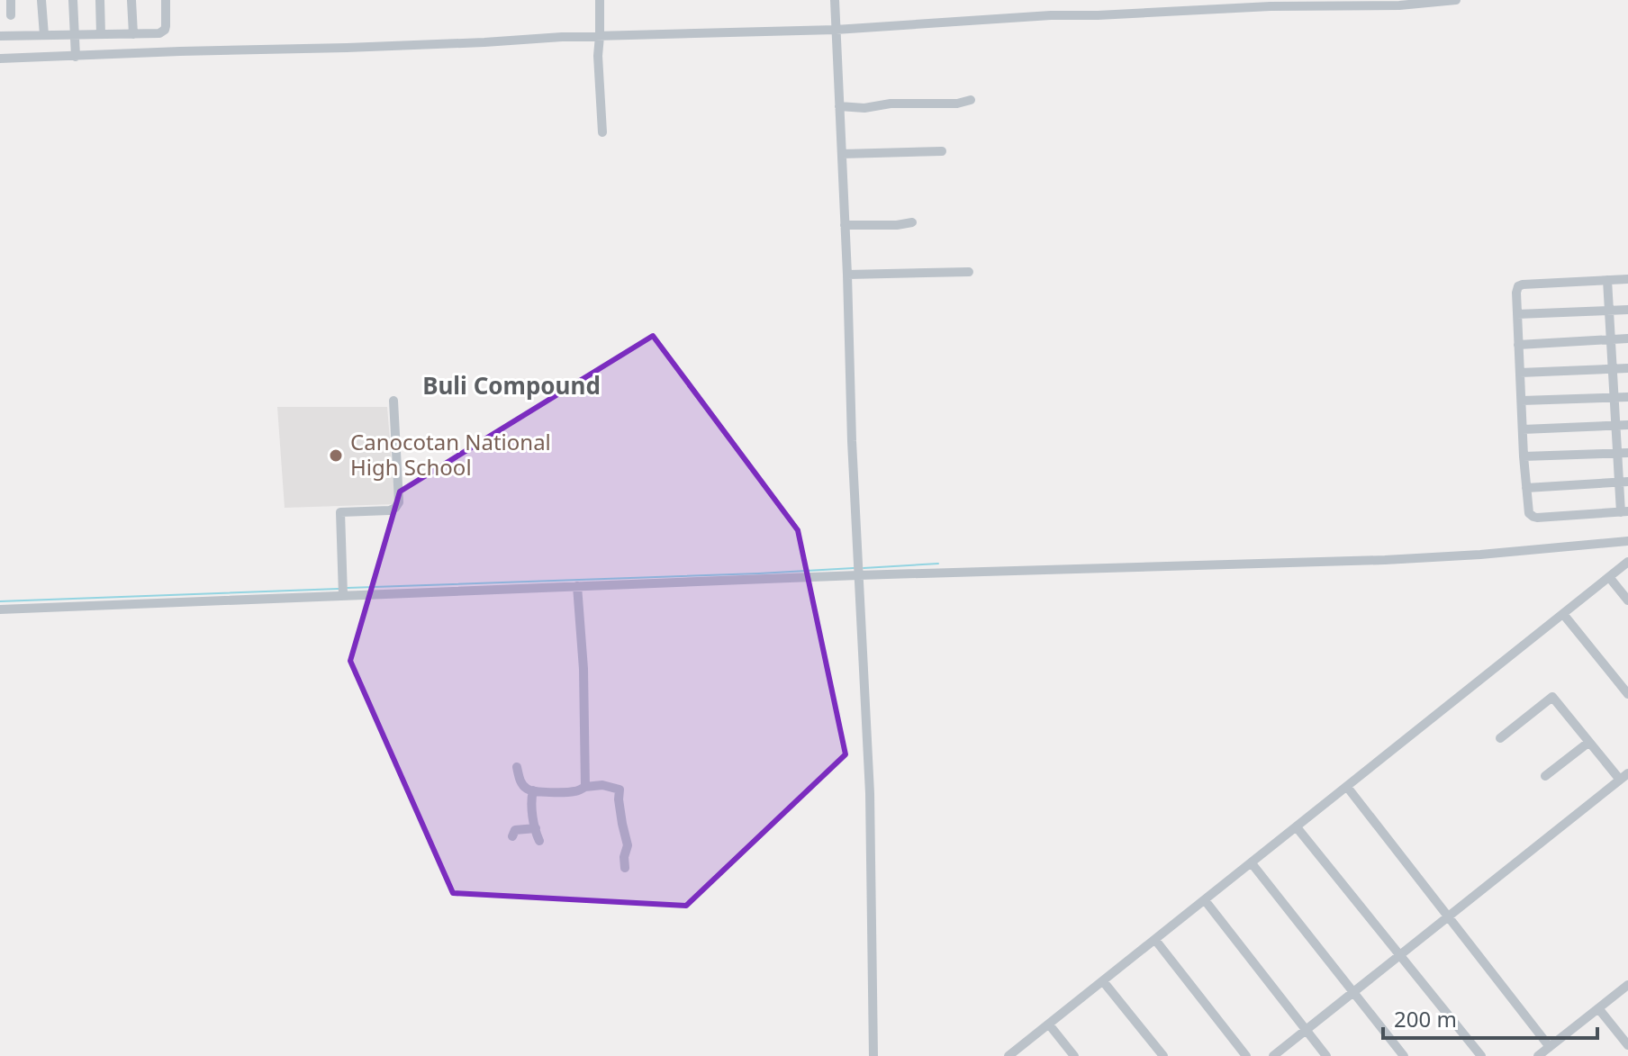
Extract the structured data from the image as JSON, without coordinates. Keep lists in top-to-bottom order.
{
  "districts": ["Buli Compound"],
  "places": ["Canocotan National High School"],
  "scale_bar": "200 m"
}
